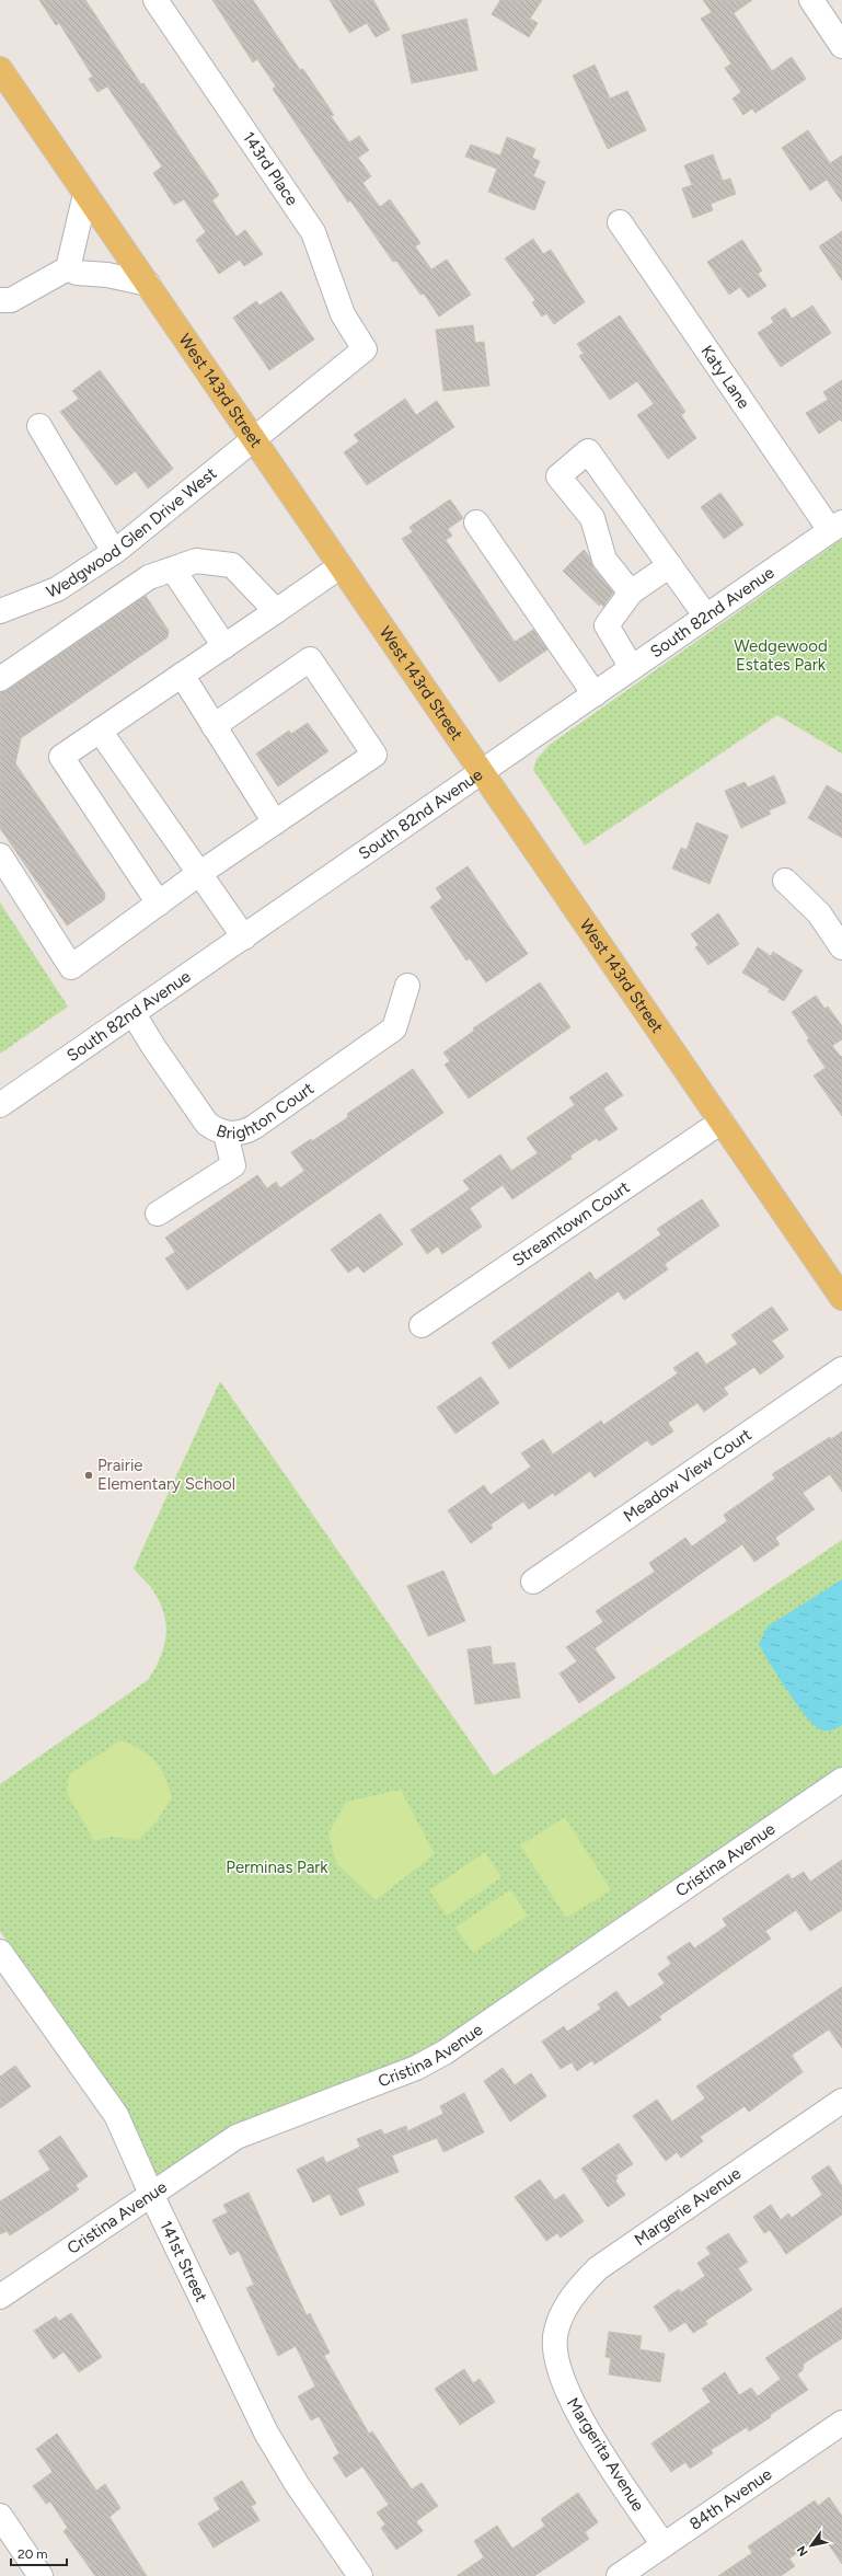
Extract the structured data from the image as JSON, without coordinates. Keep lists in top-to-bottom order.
{
  "streets": {
    "main road": ["West 143rd Street"],
    "street": [
      "143rd Place",
      "Katy Lane",
      "Wedgwood Glen Drive West",
      "South 82nd Avenue",
      "Brighton Court",
      "Streamtown Court",
      "Meadow View Court",
      "Cristina Avenue",
      "Margerie Avenue",
      "141st Street",
      "Margerita Avenue",
      "84th Avenue"
    ]
  },
  "crossings": [
    ["143rd Place", "Wedgwood Glen Drive West"],
    ["Katy Lane", "South 82nd Avenue"],
    ["West 143rd Street", "Wedgwood Glen Drive West"],
    ["West 143rd Street", "South 82nd Avenue"],
    ["West 143rd Street", "Streamtown Court"],
    ["South 82nd Avenue", "Brighton Court"],
    ["Cristina Avenue", "141st Street"],
    ["Margerie Avenue", "Margerita Avenue"],
    ["Margerita Avenue", "84th Avenue"]
  ],
  "parks": ["Wedgewood Estates Park", "Perminas Park"],
  "places": ["Prairie Elementary School"],
  "scale_bar": "20 m",
  "north": "bottom left"
}
